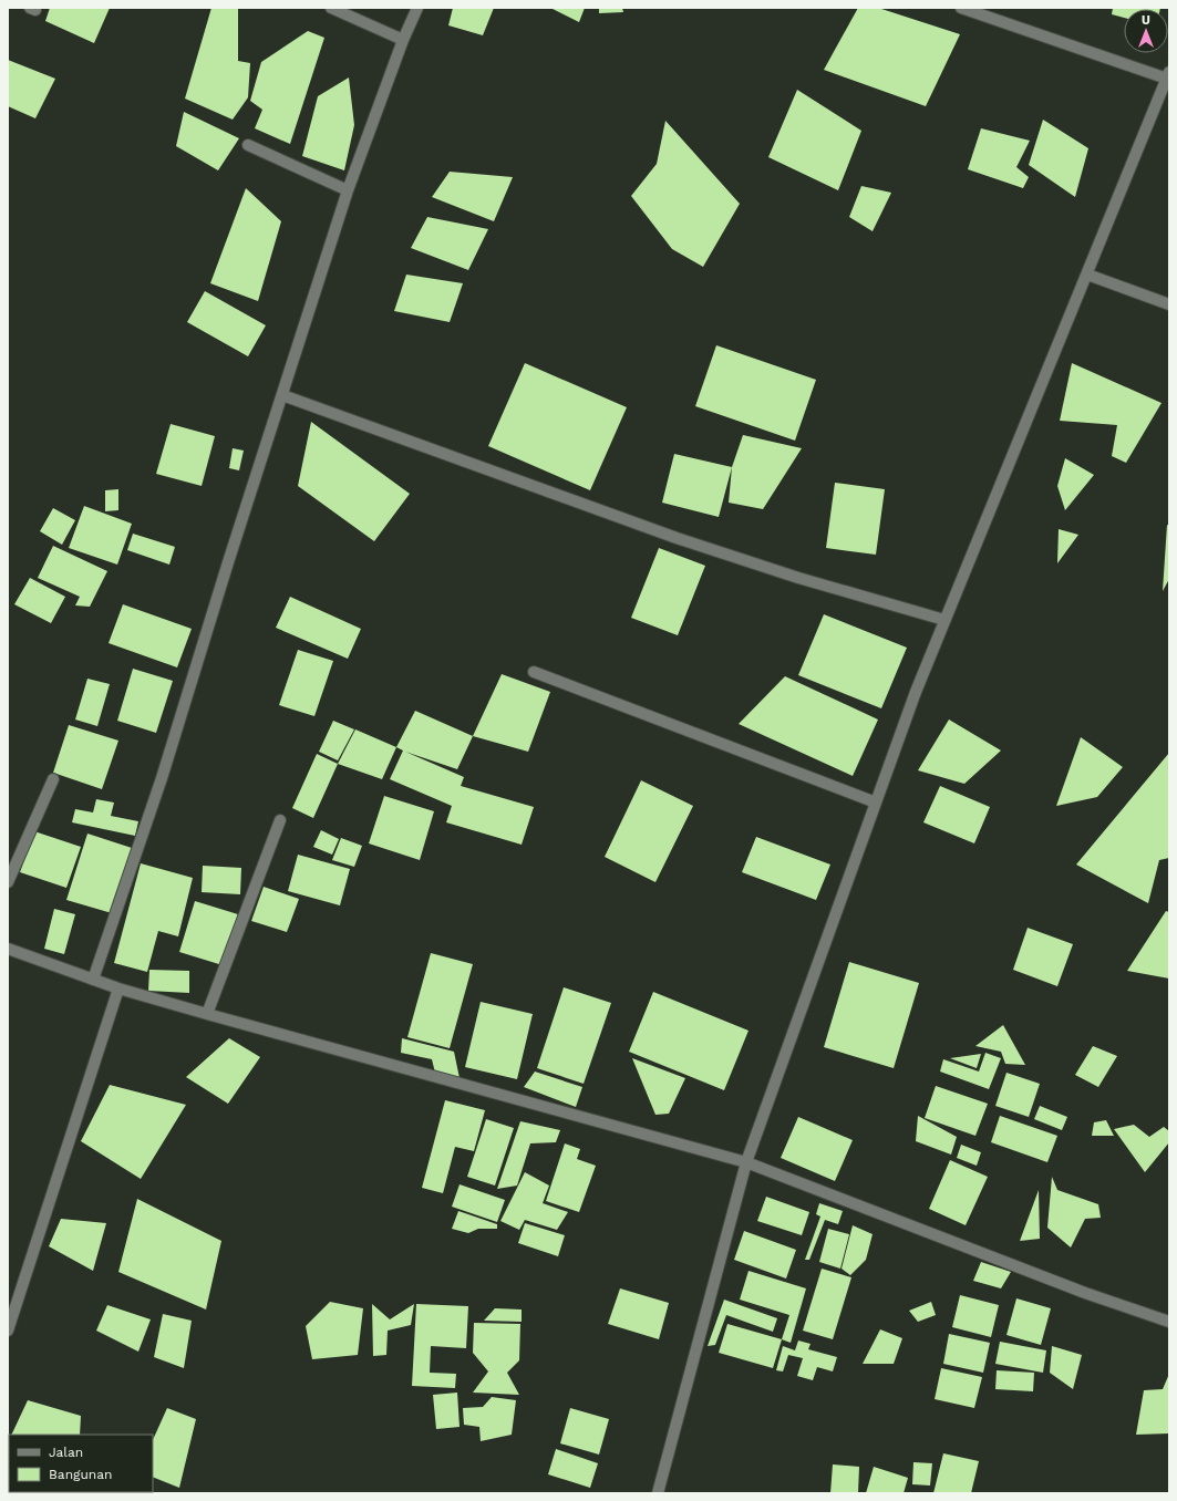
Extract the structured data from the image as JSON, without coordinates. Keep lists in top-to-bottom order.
{
  "legend": ["Jalan", "Bangunan"],
  "north": "top"
}
